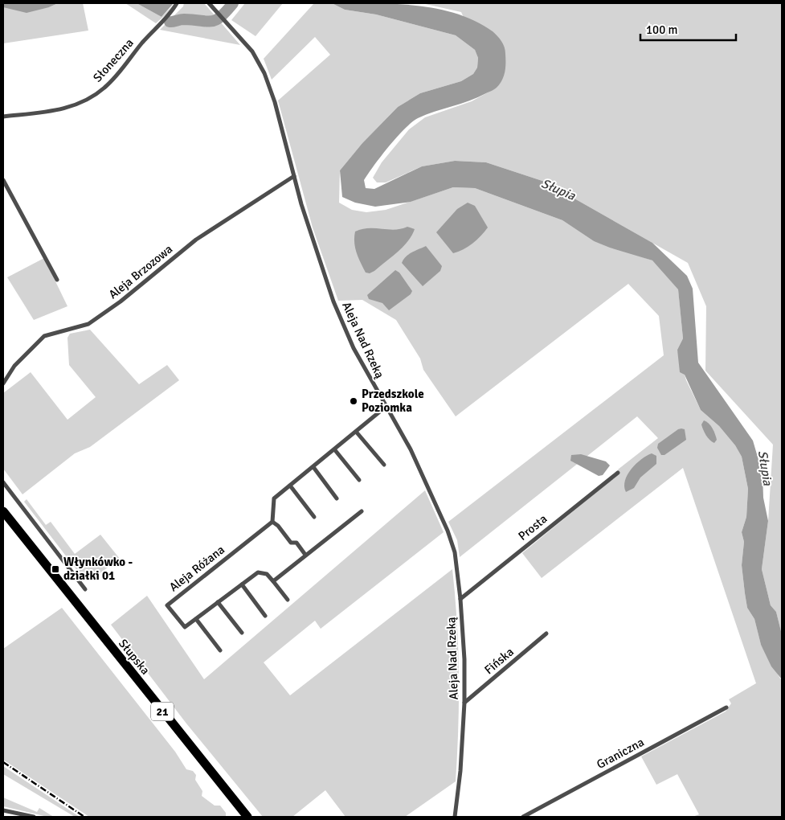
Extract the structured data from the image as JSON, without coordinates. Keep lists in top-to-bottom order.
{
  "streets": {
    "main road": ["Słupska", "21"],
    "street": [
      "Słoneczna",
      "Aleja Brzozowa",
      "Aleja Nad Rzeką",
      "Prosta",
      "Aleja Różana",
      "Fińska",
      "Graniczna"
    ]
  },
  "crossings": [
    ["Aleja Brzozowa", "Aleja Nad Rzeką"],
    ["Aleja Nad Rzeką", "Prosta"],
    ["Aleja Nad Rzeką", "Fińska"]
  ],
  "water": ["Słupia"],
  "places": {
    "other": ["Przedszkole Poziomka"],
    "transit": ["Włynkówko - działki 01"]
  },
  "scale_bar": "100 m"
}
